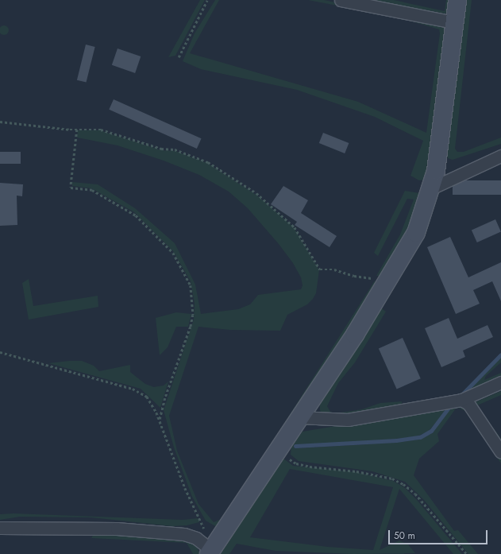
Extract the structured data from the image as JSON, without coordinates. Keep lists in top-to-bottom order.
{
  "scale_bar": "50 m"
}
